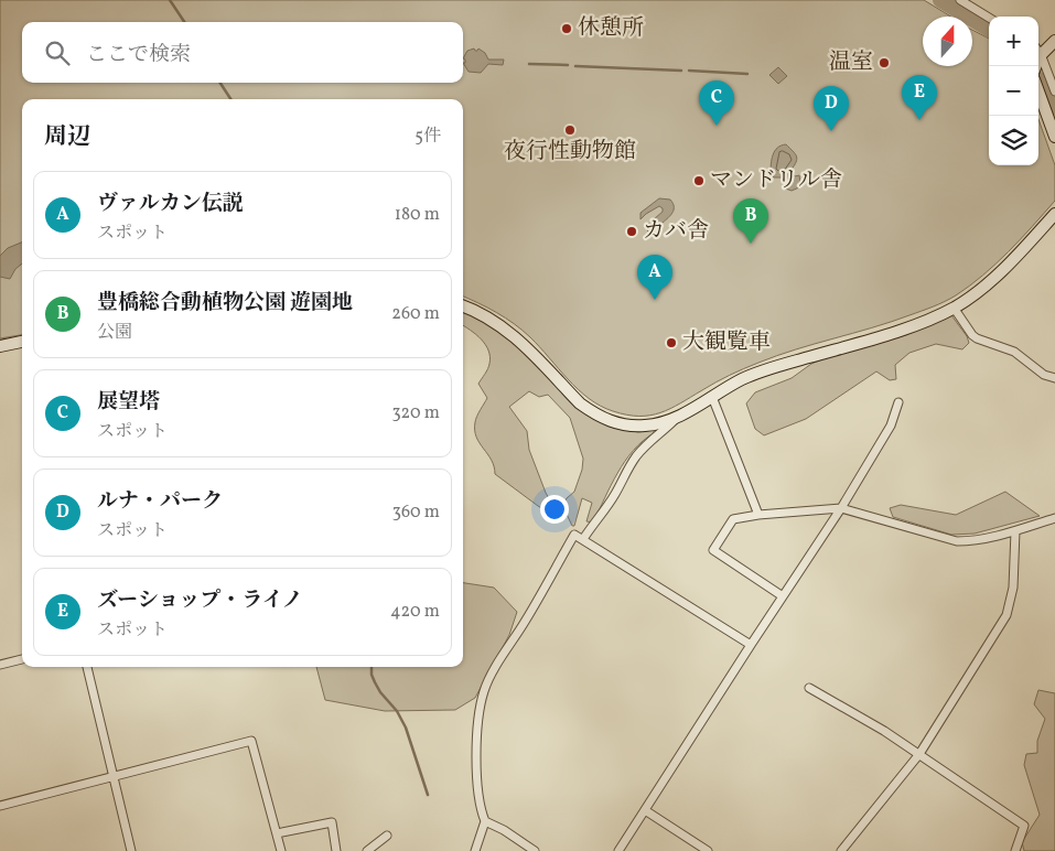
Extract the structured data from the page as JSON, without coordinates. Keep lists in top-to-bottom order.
{
  "places": [
    "休憩所",
    "温室",
    "夜行性動物館",
    "マンドリル舎",
    "カバ舎",
    "大観覧車"
  ],
  "north": "top",
  "page": {
    "map_buttons": ["+", "−"],
    "search": "ここで検索",
    "pins": [
      "E",
      "C",
      "D",
      "B",
      "A"
    ],
    "heading": ["周辺", "5件"],
    "list": [
      {
        "mark": "A",
        "name": "ヴァルカン伝説",
        "note": "スポット",
        "value": "180 m"
      },
      {
        "mark": "B",
        "name": "豊橋総合動植物公園 遊園地",
        "note": "公園",
        "value": "260 m"
      },
      {
        "mark": "C",
        "name": "展望塔",
        "note": "スポット",
        "value": "320 m"
      },
      {
        "mark": "D",
        "name": "ルナ・パーク",
        "note": "スポット",
        "value": "360 m"
      },
      {
        "mark": "E",
        "name": "ズーショップ・ライノ",
        "note": "スポット",
        "value": "420 m"
      }
    ]
  }
}
